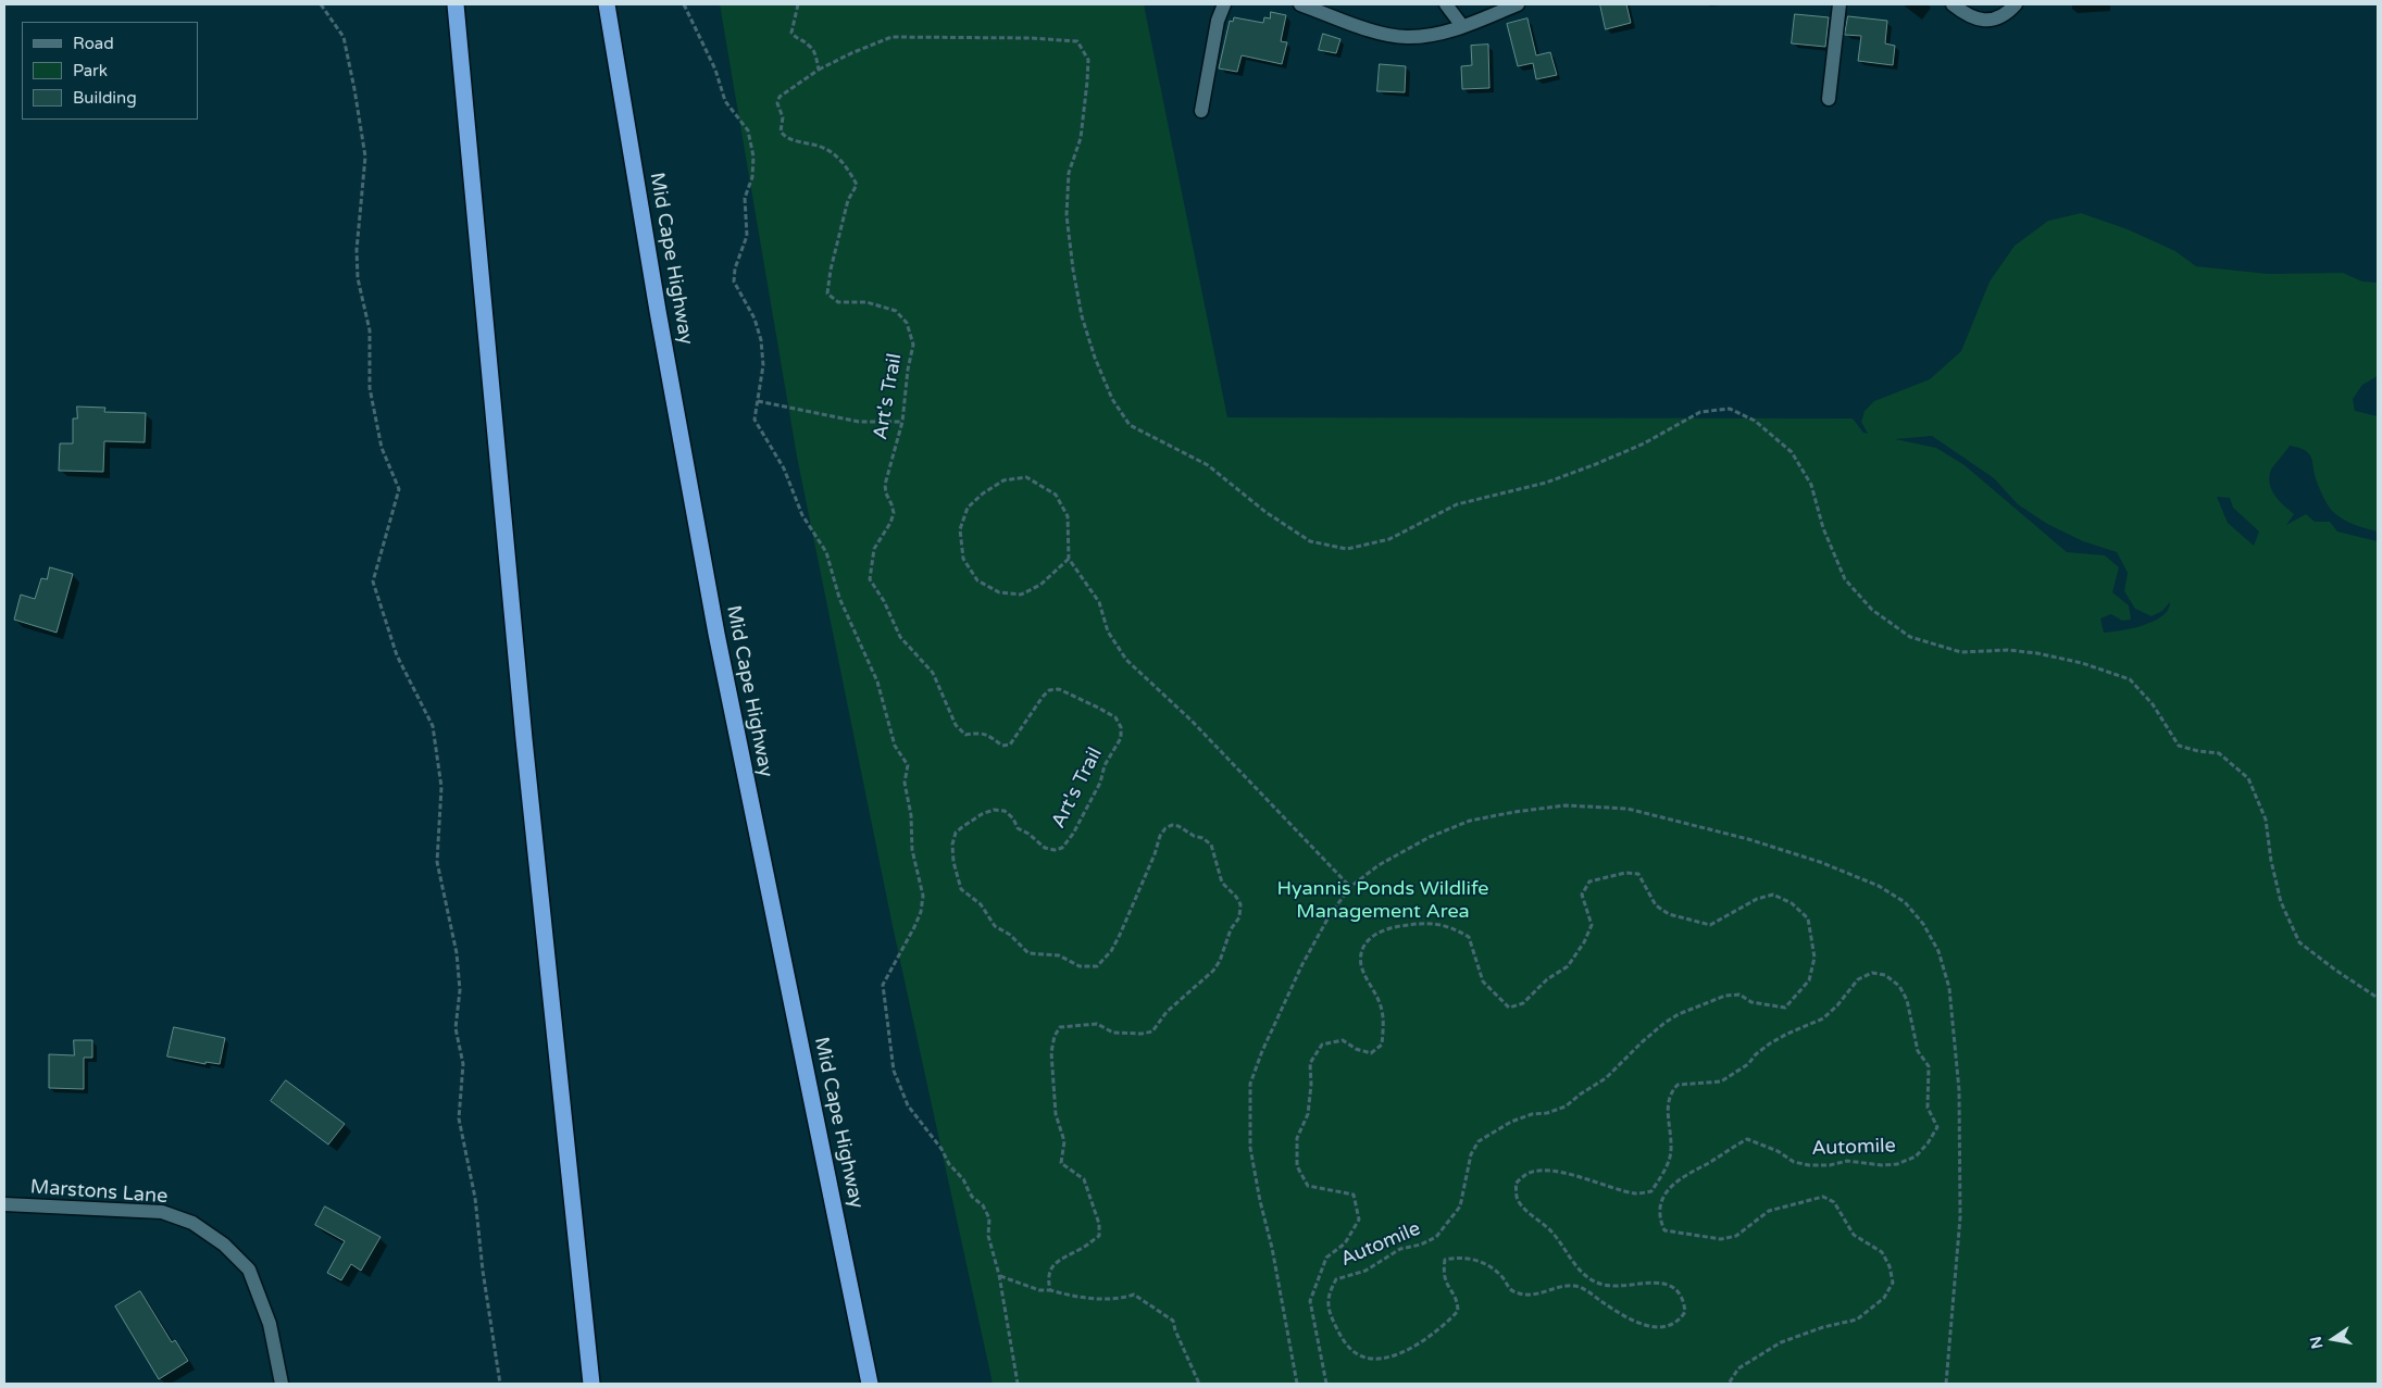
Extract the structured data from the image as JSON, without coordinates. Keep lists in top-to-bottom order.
{
  "streets": {
    "highway": ["Mid Cape Highway"],
    "street": ["Marstons Lane"],
    "path": ["Art's Trail", "Automile"]
  },
  "parks": ["Hyannis Ponds Wildlife Management Area"],
  "legend": ["Road", "Park", "Building"],
  "north": "left"
}
